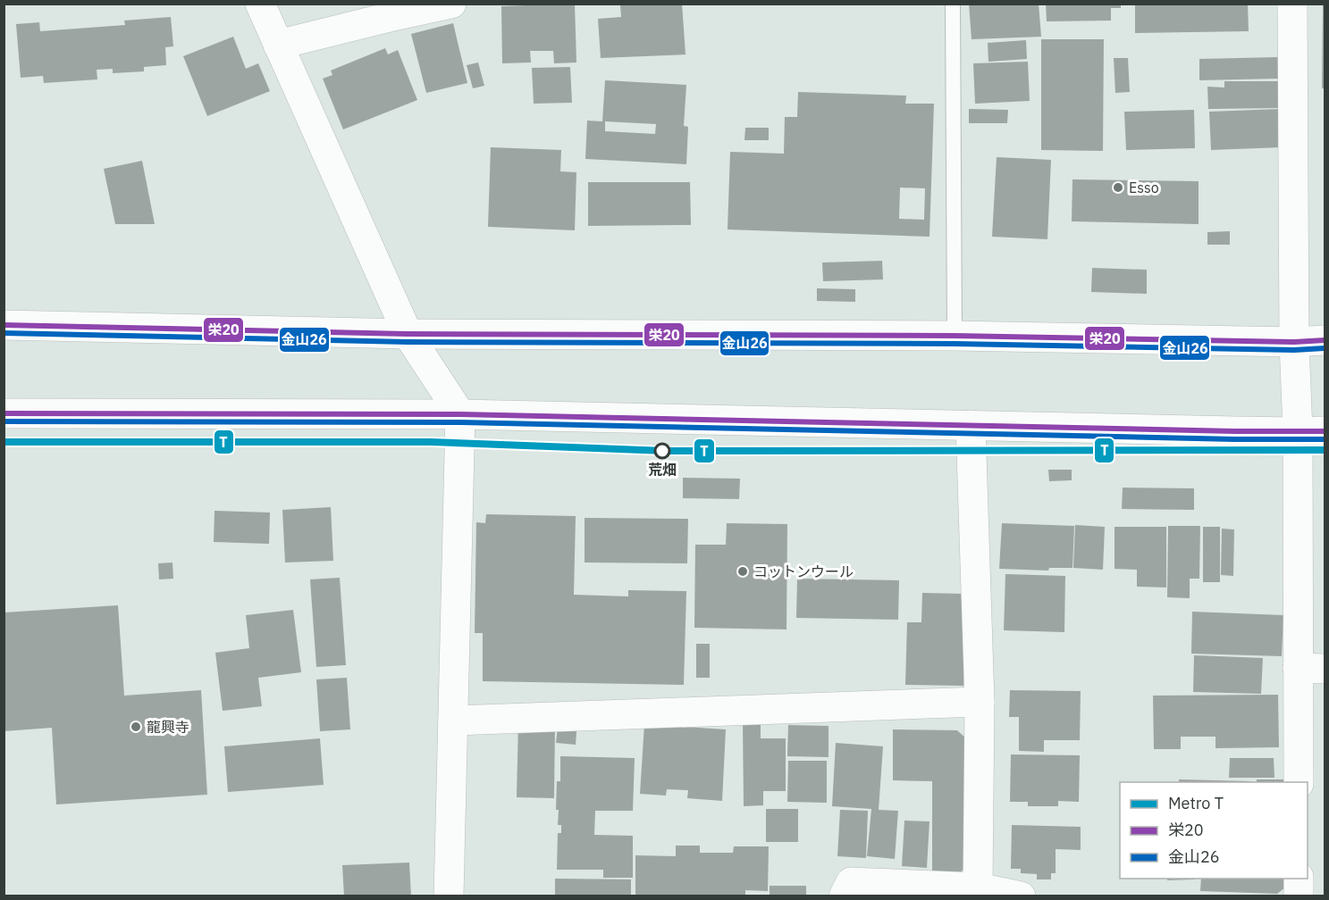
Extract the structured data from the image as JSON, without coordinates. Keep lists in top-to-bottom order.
{
  "places": [
    "Esso",
    "荒畑",
    "コットンウール",
    "龍興寺"
  ],
  "lines": ["transit line 栄20", "transit line 金山26", "metro line T"],
  "legend": ["Metro T", "栄20", "金山26"]
}
